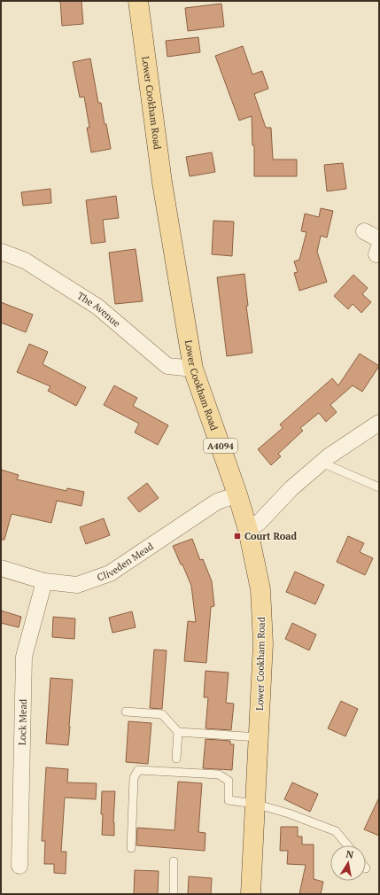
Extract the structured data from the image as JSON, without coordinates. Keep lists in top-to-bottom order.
{
  "streets": {
    "main road": ["Lower Cookham Road", "A4094"],
    "street": ["The Avenue", "Cliveden Mead", "Lock Mead"]
  },
  "crossings": [
    ["Lower Cookham Road", "The Avenue"],
    ["Lower Cookham Road", "Cliveden Mead"],
    ["Cliveden Mead", "Lock Mead"]
  ],
  "places": {
    "transit": ["Court Road"]
  },
  "north": "top"
}
